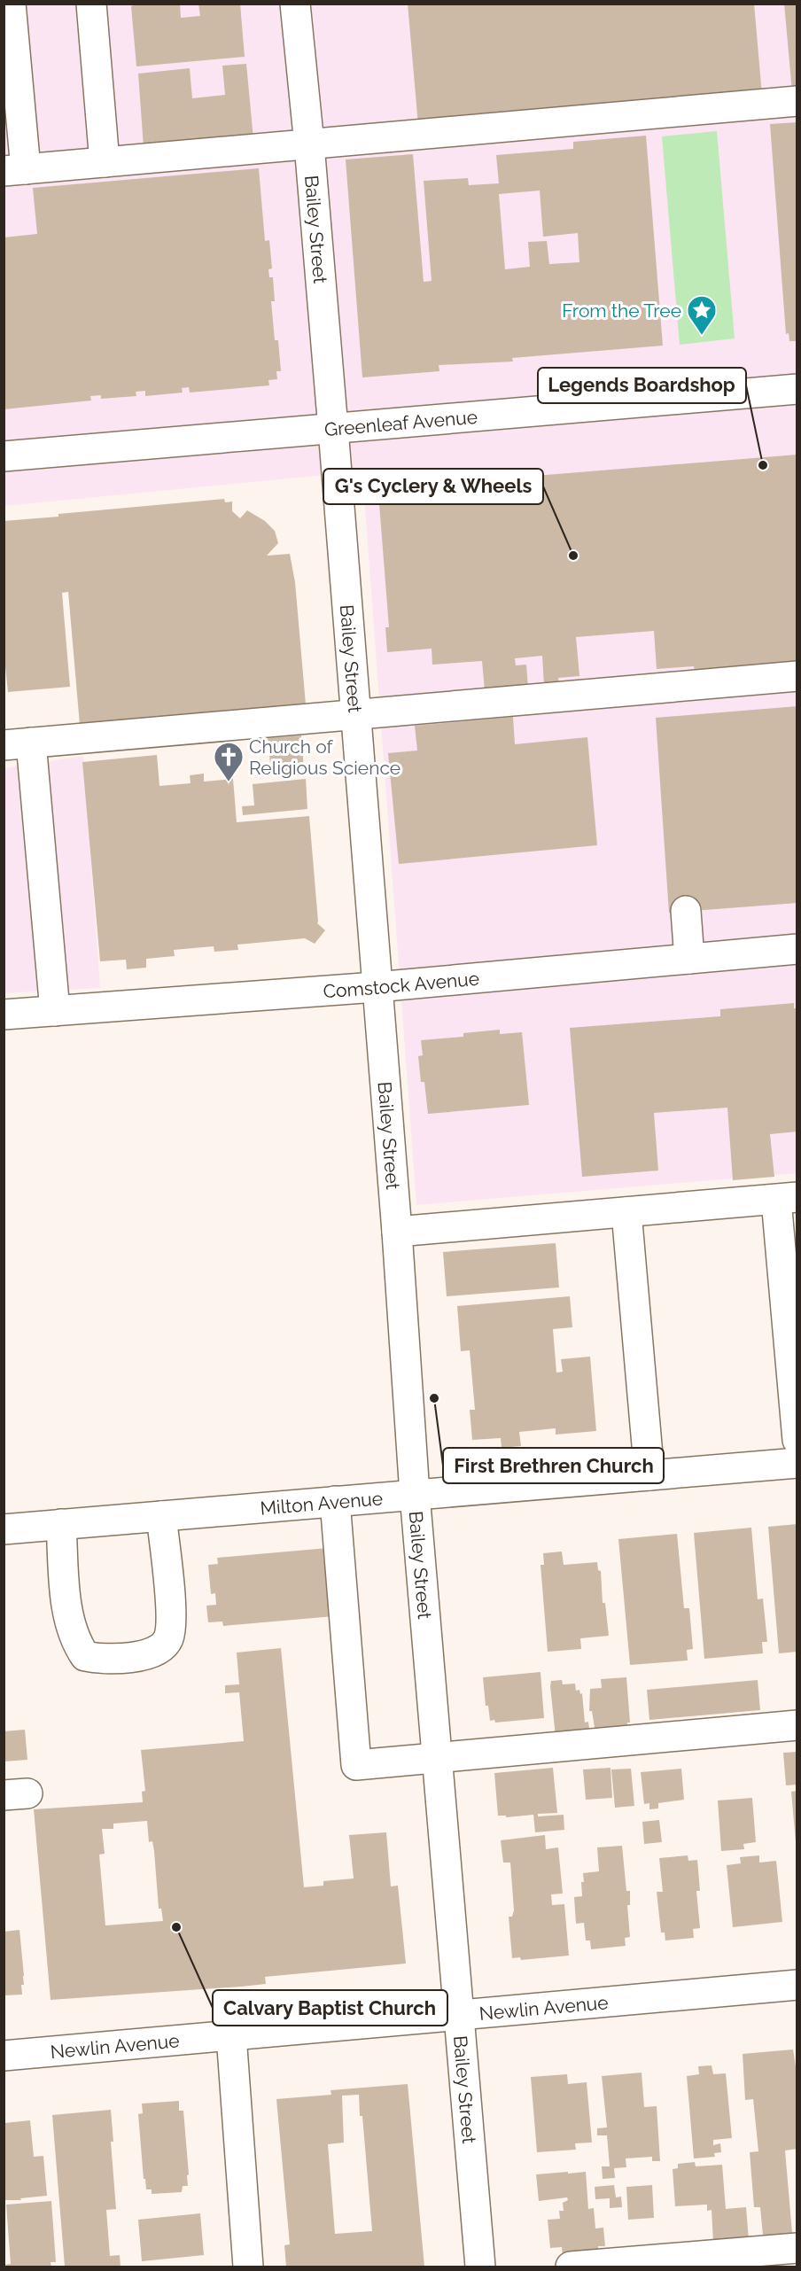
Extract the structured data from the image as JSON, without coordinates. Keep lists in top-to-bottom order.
{
  "streets": {
    "street": [
      "Bailey Street",
      "Greenleaf Avenue",
      "Comstock Avenue",
      "Milton Avenue",
      "Newlin Avenue"
    ]
  },
  "crossings": [
    ["Bailey Street", "Greenleaf Avenue"],
    ["Bailey Street", "Comstock Avenue"],
    ["Bailey Street", "Milton Avenue"],
    ["Bailey Street", "Newlin Avenue"]
  ],
  "places": {
    "place": ["From the Tree"],
    "other": [
      "Legends Boardshop",
      "G's Cyclery & Wheels",
      "First Brethren Church",
      "Calvary Baptist Church"
    ],
    "church": ["Church of Religious Science"]
  }
}
